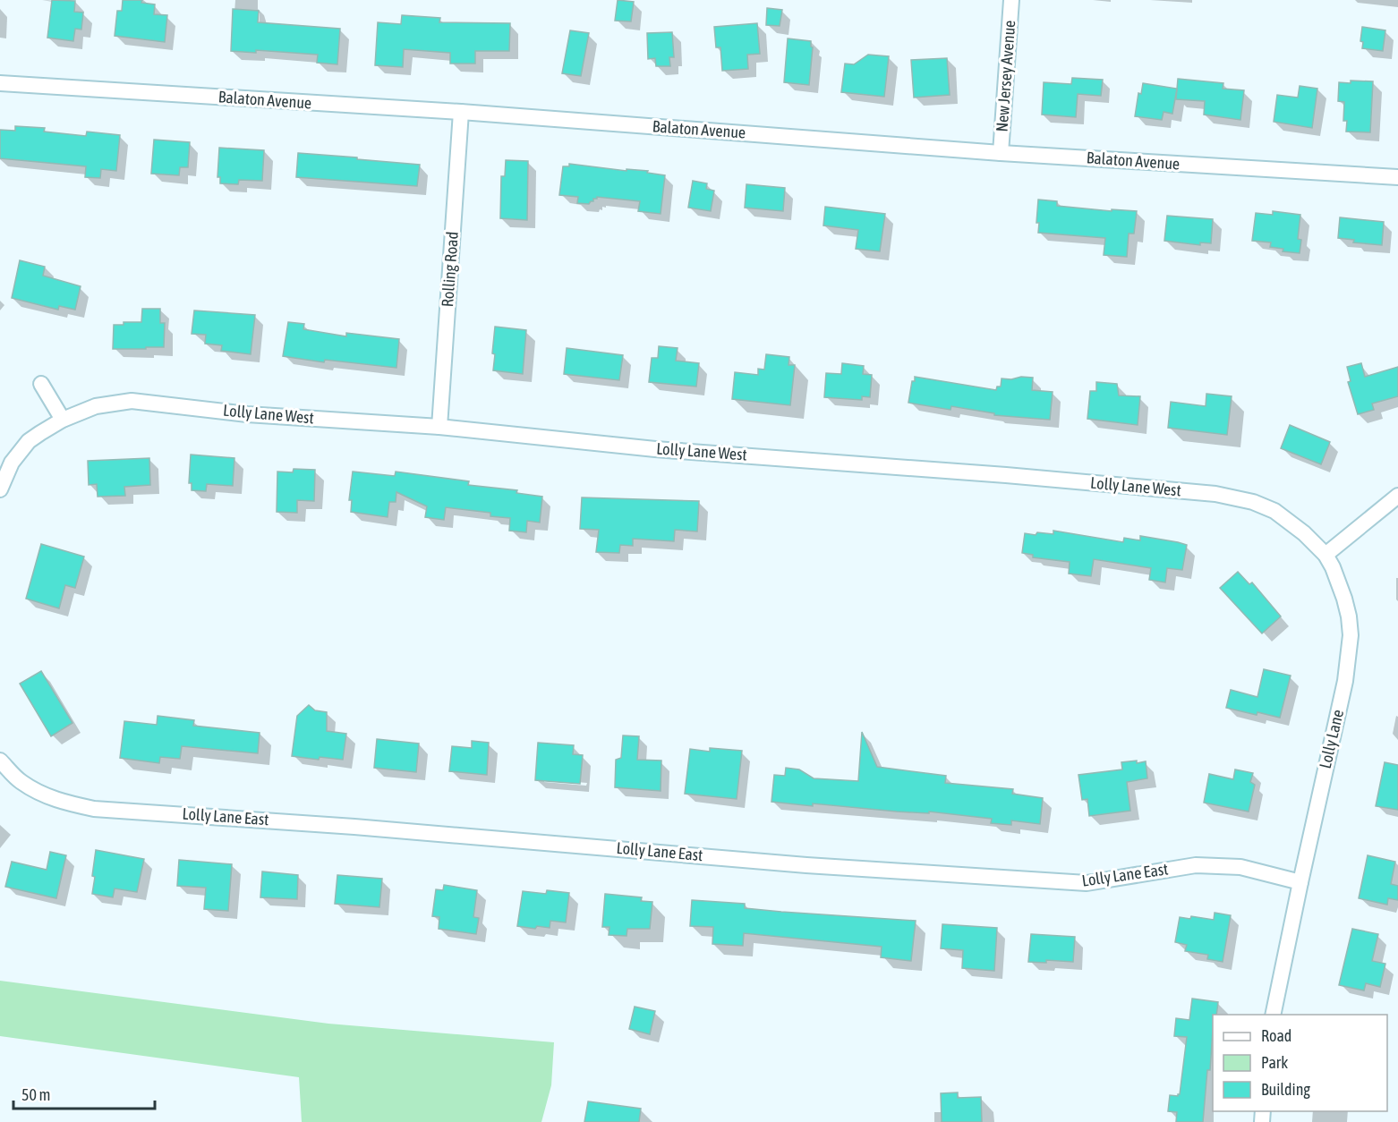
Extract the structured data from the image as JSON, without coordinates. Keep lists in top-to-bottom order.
{
  "streets": {
    "street": [
      "New Jersey Avenue",
      "Balaton Avenue",
      "Rolling Road",
      "Lolly Lane West",
      "Lolly Lane",
      "Lolly Lane East"
    ]
  },
  "crossings": [
    ["New Jersey Avenue", "Balaton Avenue"],
    ["Balaton Avenue", "Rolling Road"],
    ["Rolling Road", "Lolly Lane West"],
    ["Lolly Lane West", "Lolly Lane"],
    ["Lolly Lane", "Lolly Lane East"]
  ],
  "legend": ["Road", "Park", "Building"],
  "scale_bar": "50 m"
}
